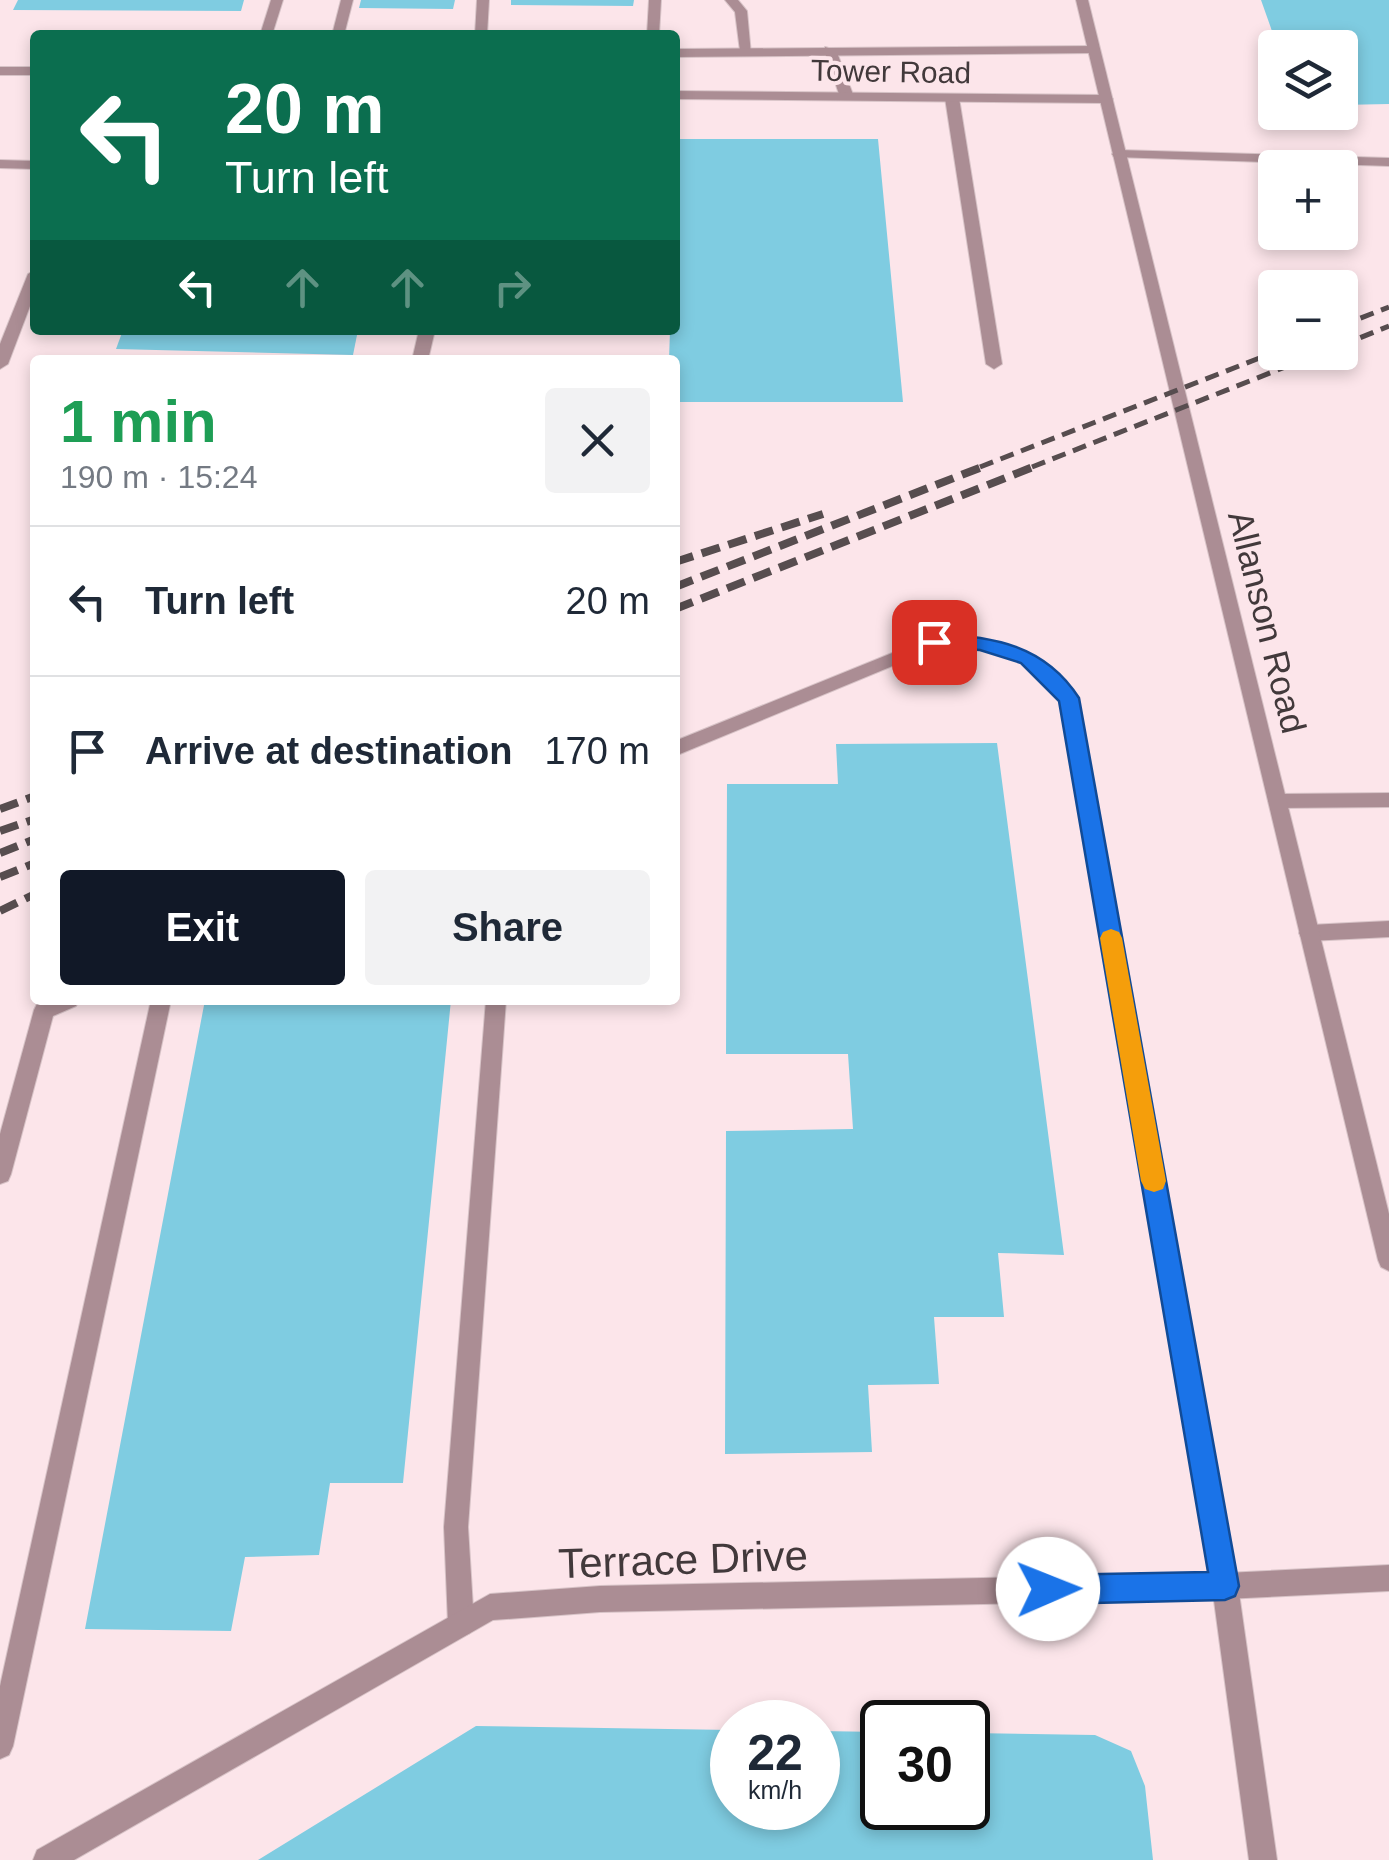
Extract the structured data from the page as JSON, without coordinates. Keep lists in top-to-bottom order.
{
  "streets": {
    "street": ["Tower Road", "Allanson Road", "Terrace Drive"]
  },
  "crossings": [
    ["Tower Road", "Allanson Road"]
  ],
  "page": {
    "map_buttons": ["+", "−"],
    "turn": ["20 m", "Turn left"],
    "heading": ["1 min", "190 m · 15:24"],
    "list": [
      {
        "name": "Turn left",
        "value": "20 m"
      },
      {
        "name": "Arrive at destination",
        "value": "170 m"
      }
    ],
    "buttons": ["Exit", "Share"],
    "speed": "22 km/h",
    "limit": "30"
  }
}
